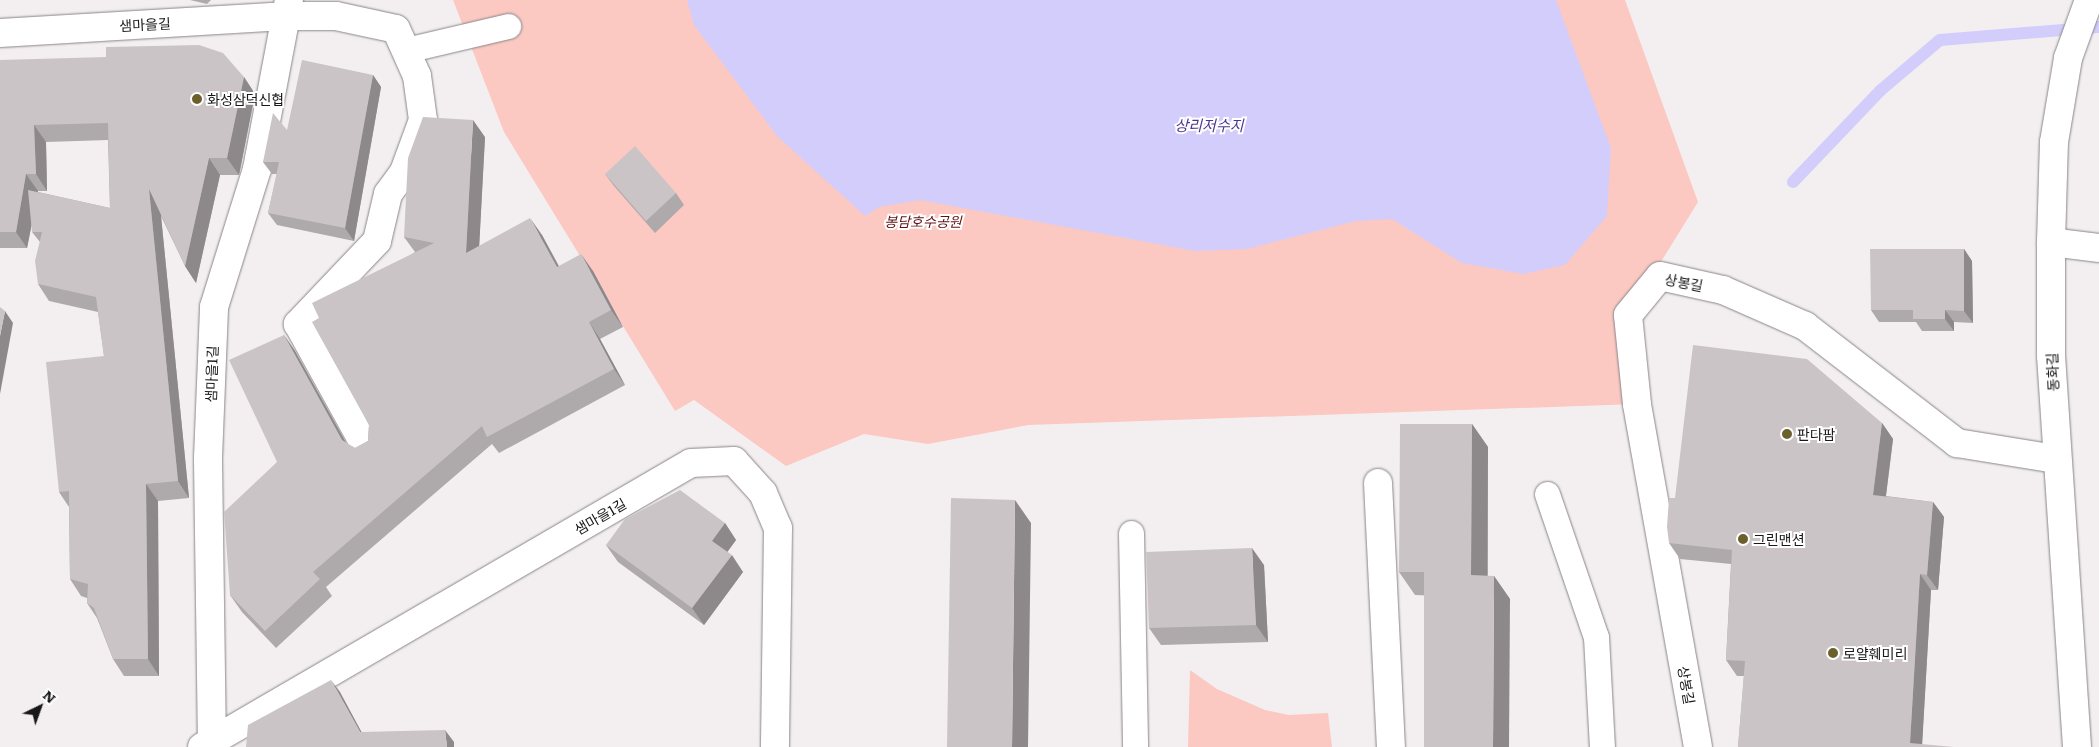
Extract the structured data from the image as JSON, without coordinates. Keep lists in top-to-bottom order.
{
  "streets": {
    "street": [
      "샘마을길",
      "상봉길",
      "동화길",
      "샘마을1길"
    ]
  },
  "crossings": [
    ["샘마을길", "샘마을1길"],
    ["상봉길", "동화길"]
  ],
  "water": ["상리저수지"],
  "parks": ["봉담호수공원"],
  "places": [
    "화성삼덕신협",
    "판다팜",
    "그린맨션",
    "로얄훼미리"
  ],
  "north": "top right"
}
